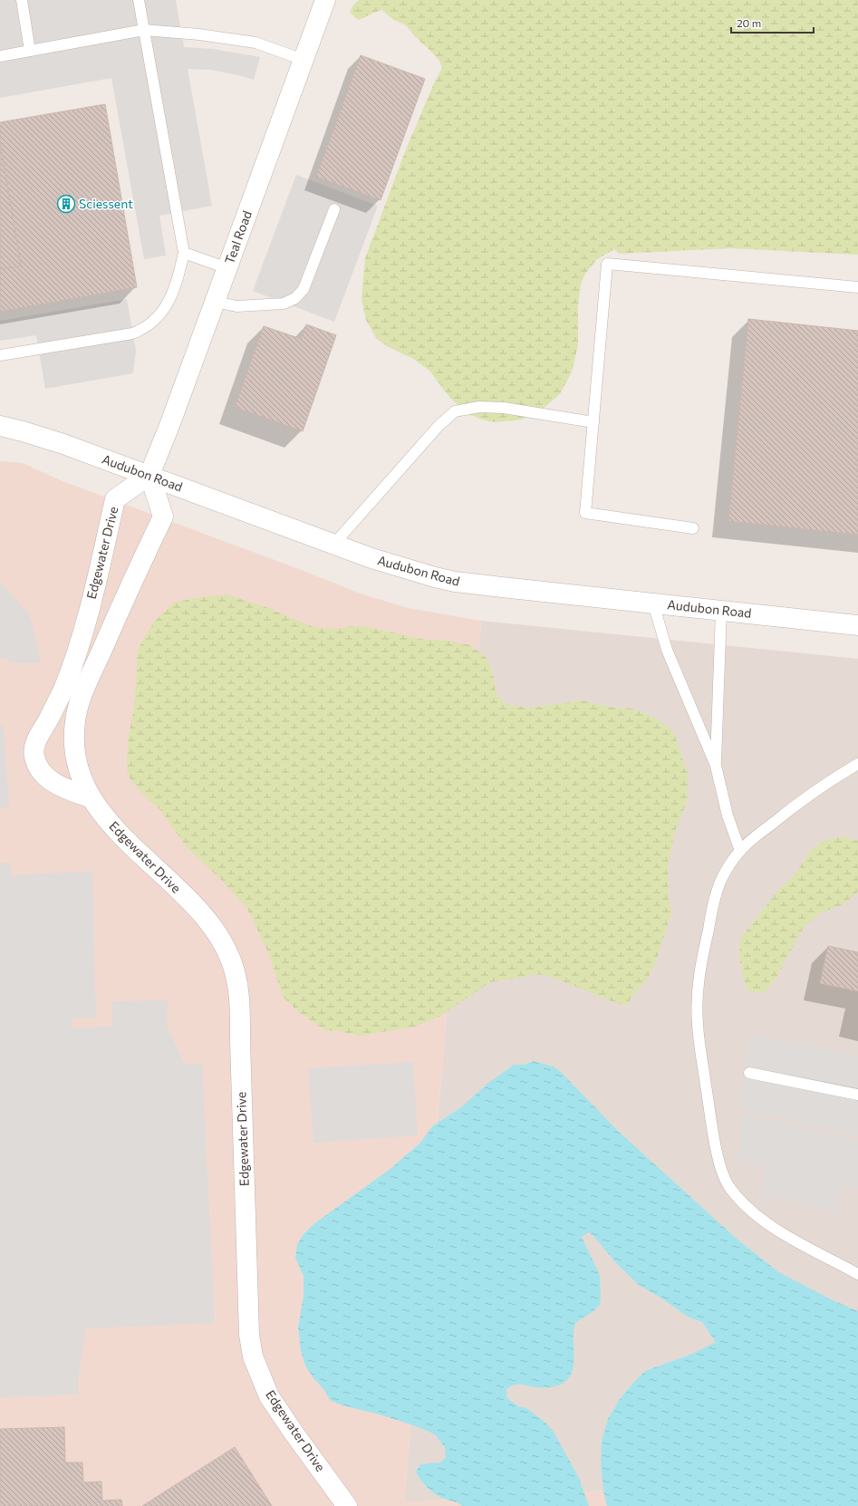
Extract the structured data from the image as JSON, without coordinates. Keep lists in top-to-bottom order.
{
  "streets": {
    "street": ["Teal Road", "Audubon Road", "Edgewater Drive"]
  },
  "crossings": [
    ["Teal Road", "Audubon Road"],
    ["Teal Road", "Edgewater Drive"],
    ["Audubon Road", "Edgewater Drive"]
  ],
  "places": {
    "building": ["Sciessent"]
  },
  "scale_bar": "20 m"
}
